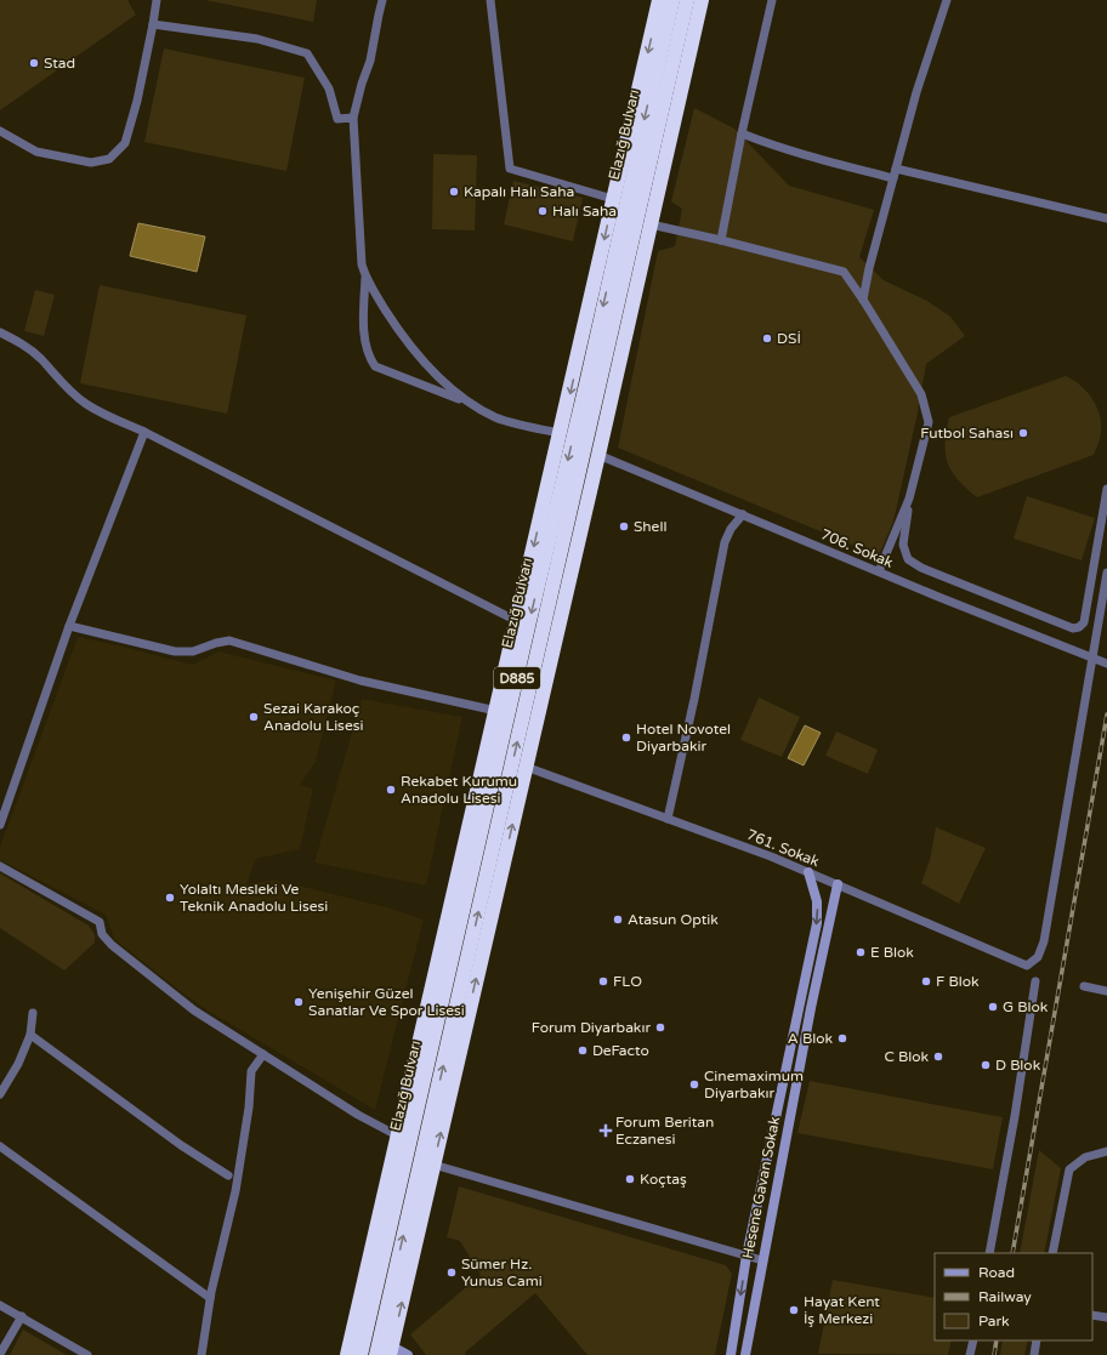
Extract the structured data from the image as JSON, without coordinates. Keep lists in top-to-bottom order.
{
  "streets": {
    "highway": ["Elazığ Bulvarı", "D885"],
    "street": ["706. Sokak", "761. Sokak", "Hesene Gavan Sokak"]
  },
  "crossings": [
    ["706. Sokak", "761. Sokak"],
    ["761. Sokak", "Hesene Gavan Sokak"]
  ],
  "places": {
    "other": [
      "Stad",
      "Kapalı Halı Saha",
      "Halı Saha",
      "DSİ",
      "Futbol Sahası",
      "Shell",
      "Sezai Karakoç Anadolu Lisesi",
      "Hotel Novotel Diyarbakir",
      "Rekabet Kurumu Anadolu Lisesi",
      "Yolaltı Mesleki Ve Teknik Anadolu Lisesi",
      "Atasun Optik",
      "E Blok",
      "FLO",
      "F Blok",
      "Yenişehir Güzel Sanatlar Ve Spor Lisesi",
      "G Blok",
      "Forum Diyarbakır",
      "A Blok",
      "DeFacto",
      "C Blok",
      "D Blok",
      "Cinemaximum Diyarbakır",
      "Koçtaş",
      "Sümer Hz. Yunus Cami",
      "Hayat Kent İş Merkezi"
    ],
    "health": ["Forum Beritan Eczanesi"]
  },
  "legend": ["Road", "Railway", "Park"]
}
